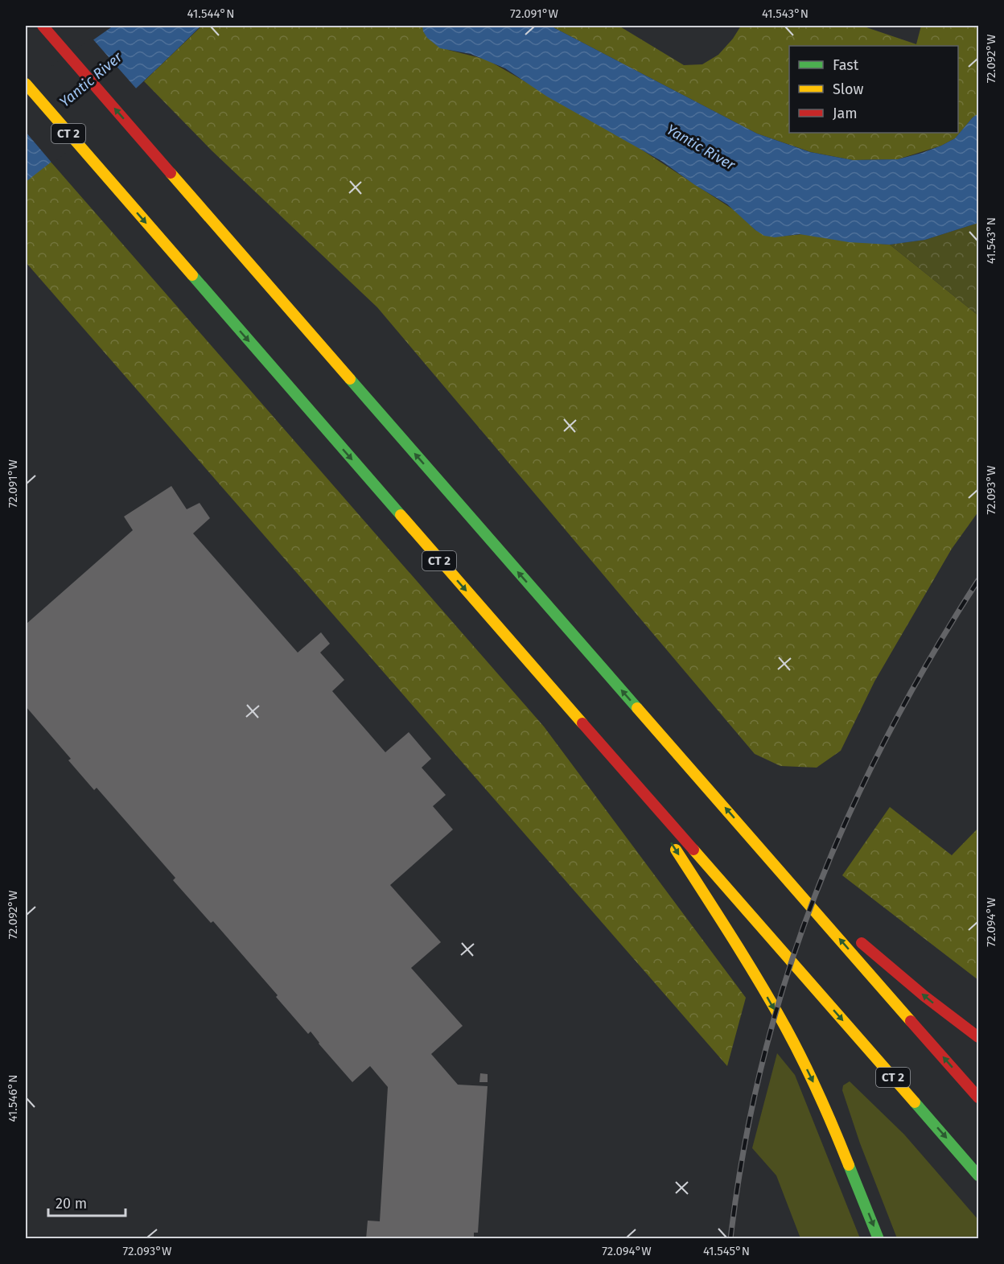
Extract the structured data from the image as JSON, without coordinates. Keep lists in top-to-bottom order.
{
  "streets": {
    "highway": ["CT 2"]
  },
  "water": ["Yantic River"],
  "legend": ["Fast", "Slow", "Jam"],
  "scale_bar": "20 m",
  "coordinates": [
    "41.544°N",
    "72.091°W",
    "41.543°N",
    "72.092°W",
    "72.093°W",
    "72.094°W",
    "41.546°N",
    "41.545°N"
  ]
}
